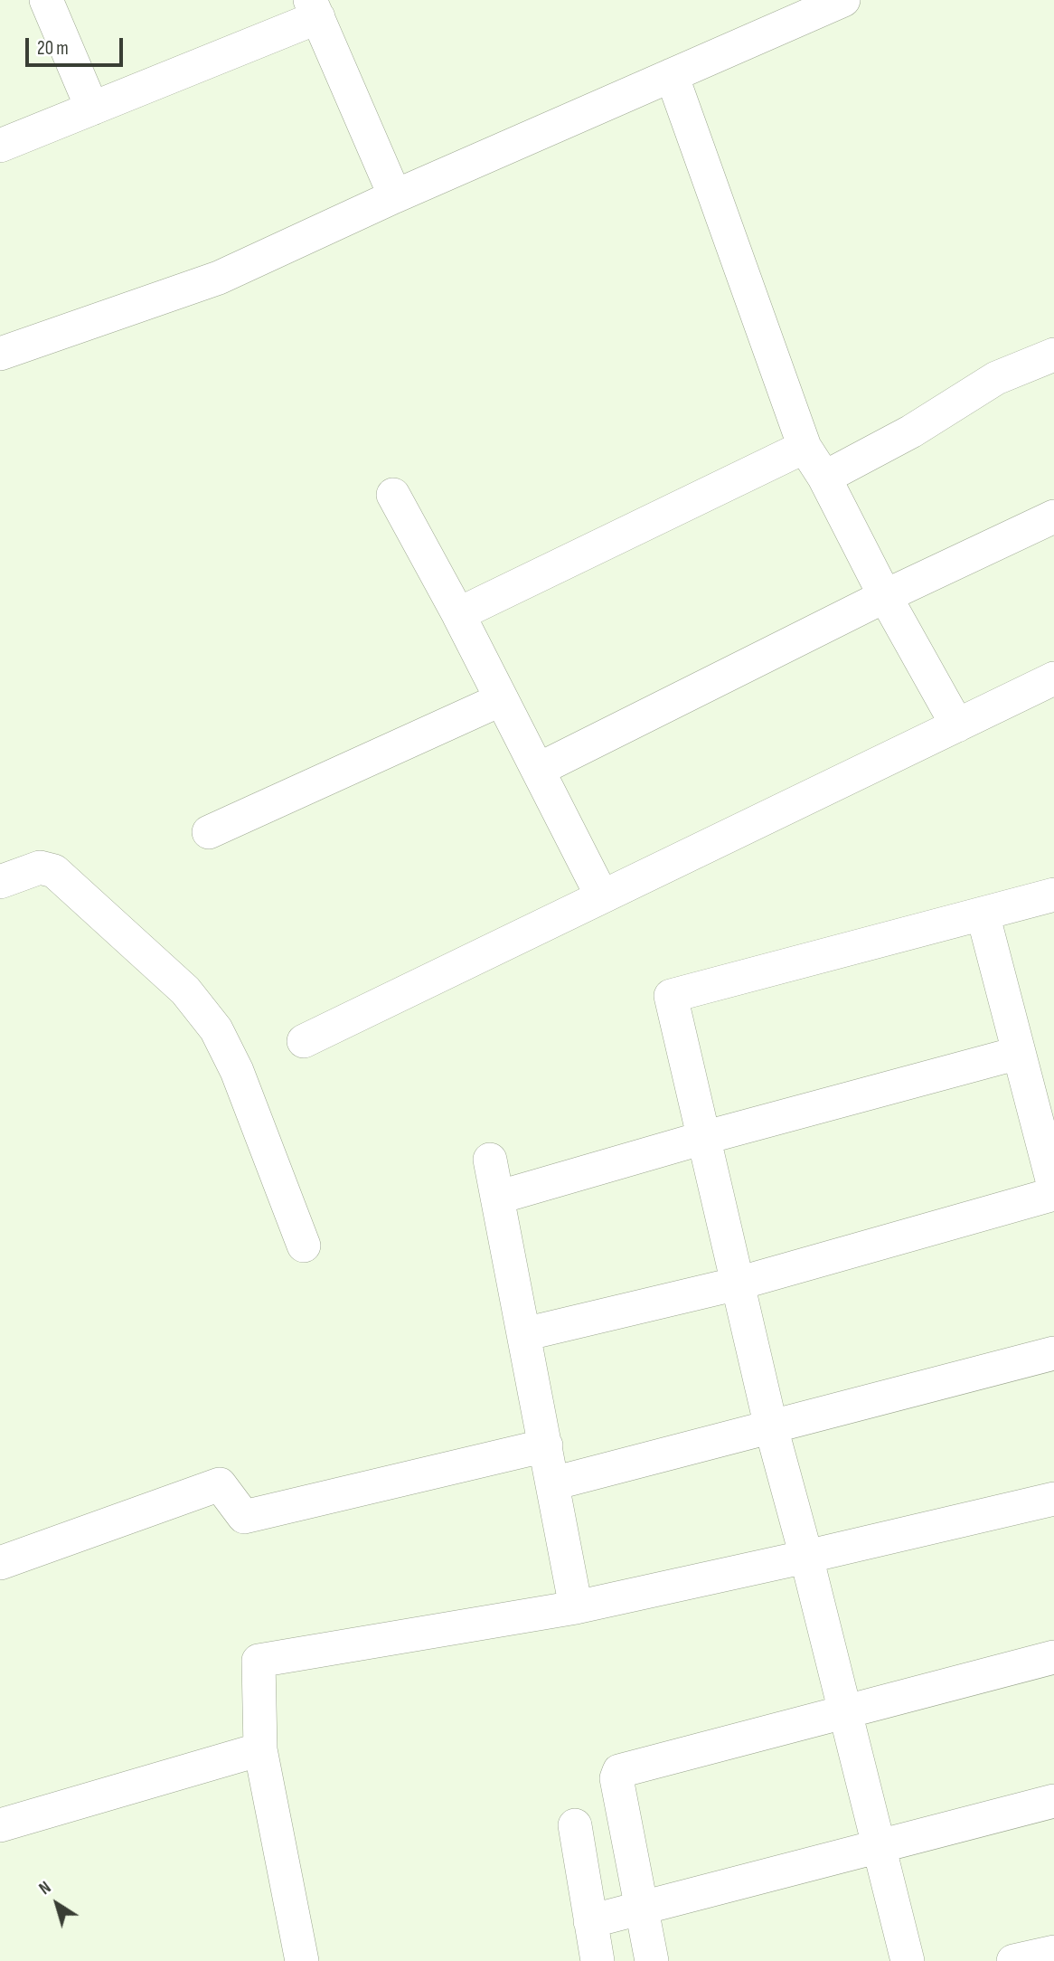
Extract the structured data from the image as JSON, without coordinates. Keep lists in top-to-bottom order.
{
  "scale_bar": "20 m",
  "north": "top left"
}
